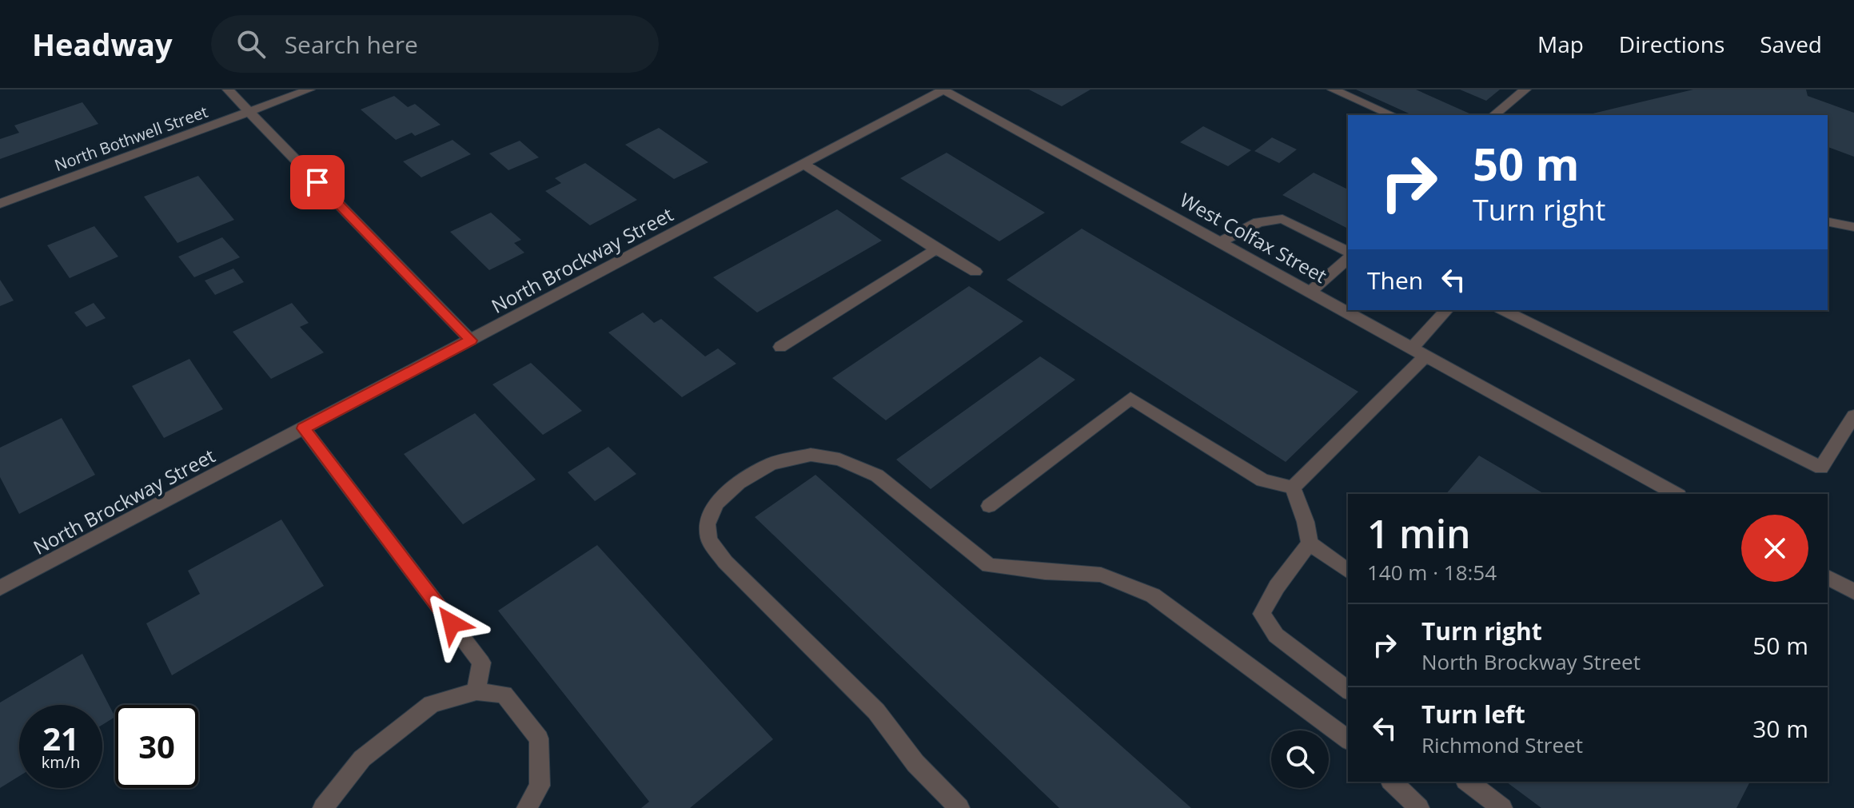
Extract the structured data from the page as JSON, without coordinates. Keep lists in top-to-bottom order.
{
  "streets": {
    "street": ["North Bothwell Street", "West Colfax Street", "North Brockway Street"]
  },
  "crossings": [
    ["West Colfax Street", "North Brockway Street"]
  ],
  "page": {
    "header": "Headway",
    "search": "Search here",
    "nav": ["Map", "Directions", "Saved"],
    "turn": ["50 m", "Turn right"],
    "then": "Then",
    "heading": ["1 min", "140 m · 18:54"],
    "list": [
      {
        "name": "Turn right",
        "note": "North Brockway Street",
        "value": "50 m"
      },
      {
        "name": "Turn left",
        "note": "Richmond Street",
        "value": "30 m"
      }
    ],
    "speed": "21 km/h",
    "limit": "30"
  }
}
